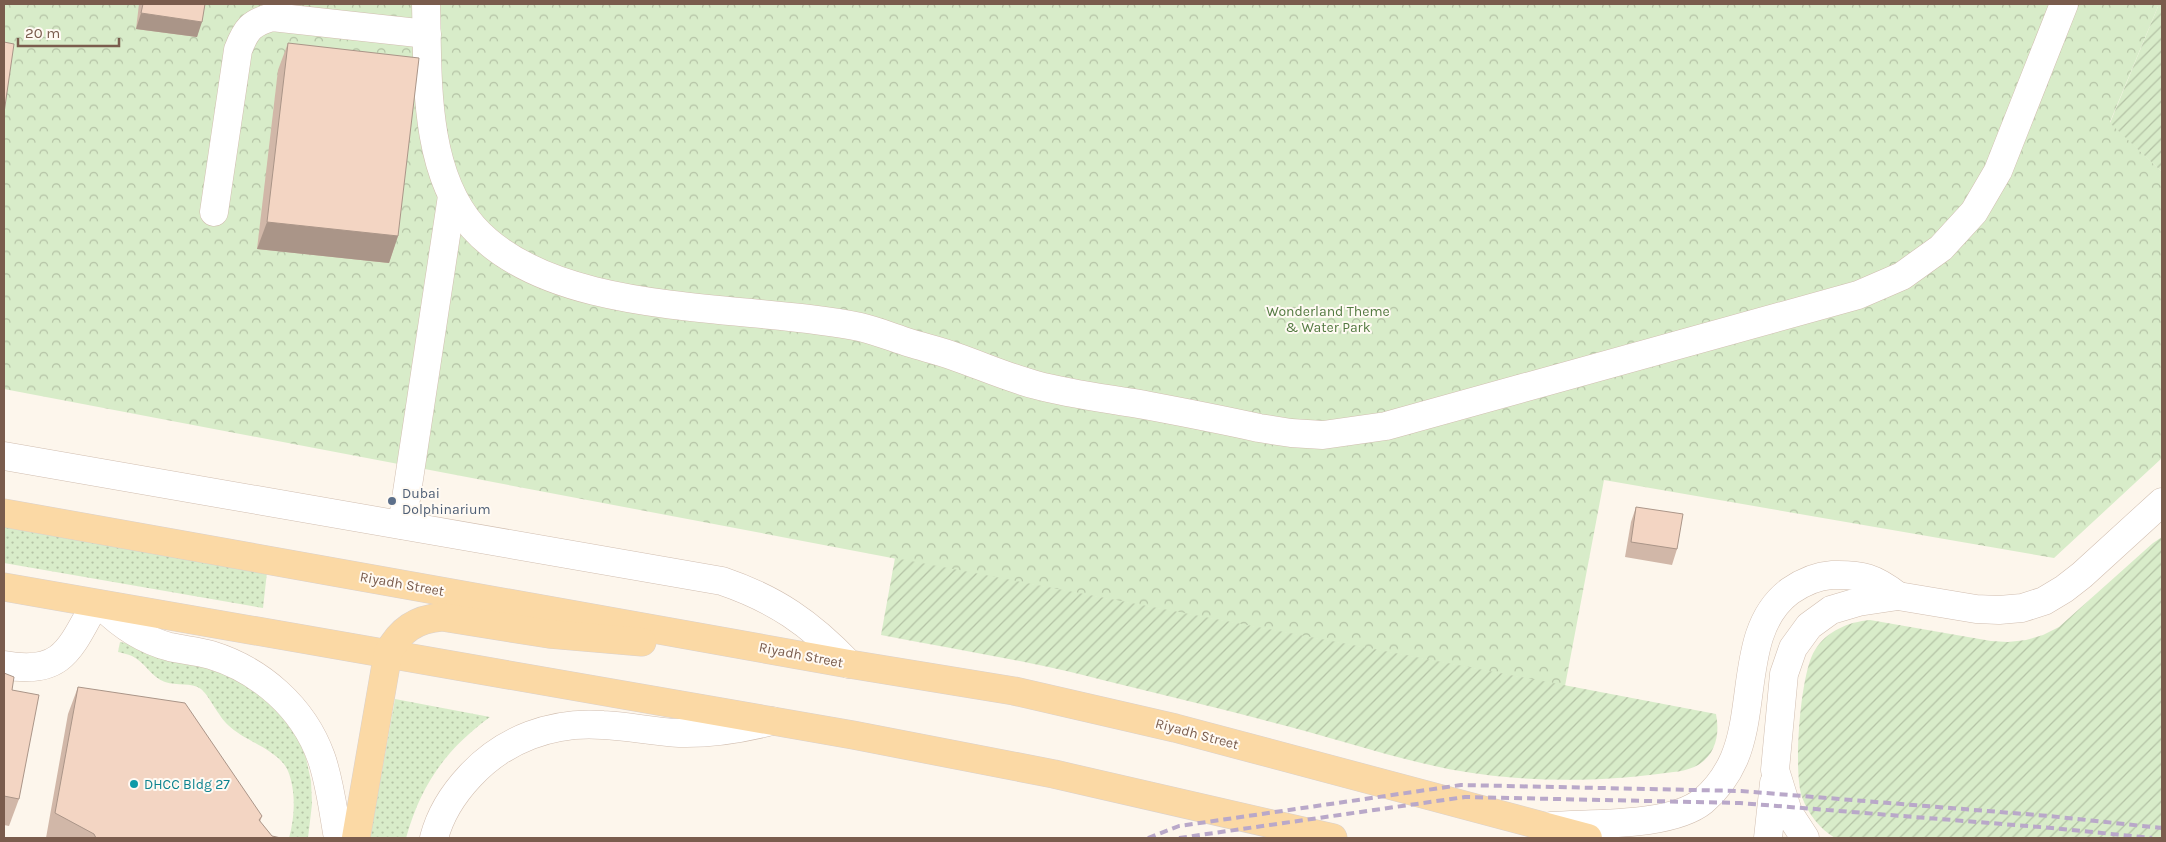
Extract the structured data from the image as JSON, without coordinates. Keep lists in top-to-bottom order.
{
  "streets": {
    "main road": ["Riyadh Street"]
  },
  "parks": ["Wonderland Theme & Water Park"],
  "places": ["Dubai Dolphinarium", "DHCC Bldg 27"],
  "scale_bar": "20 m"
}
